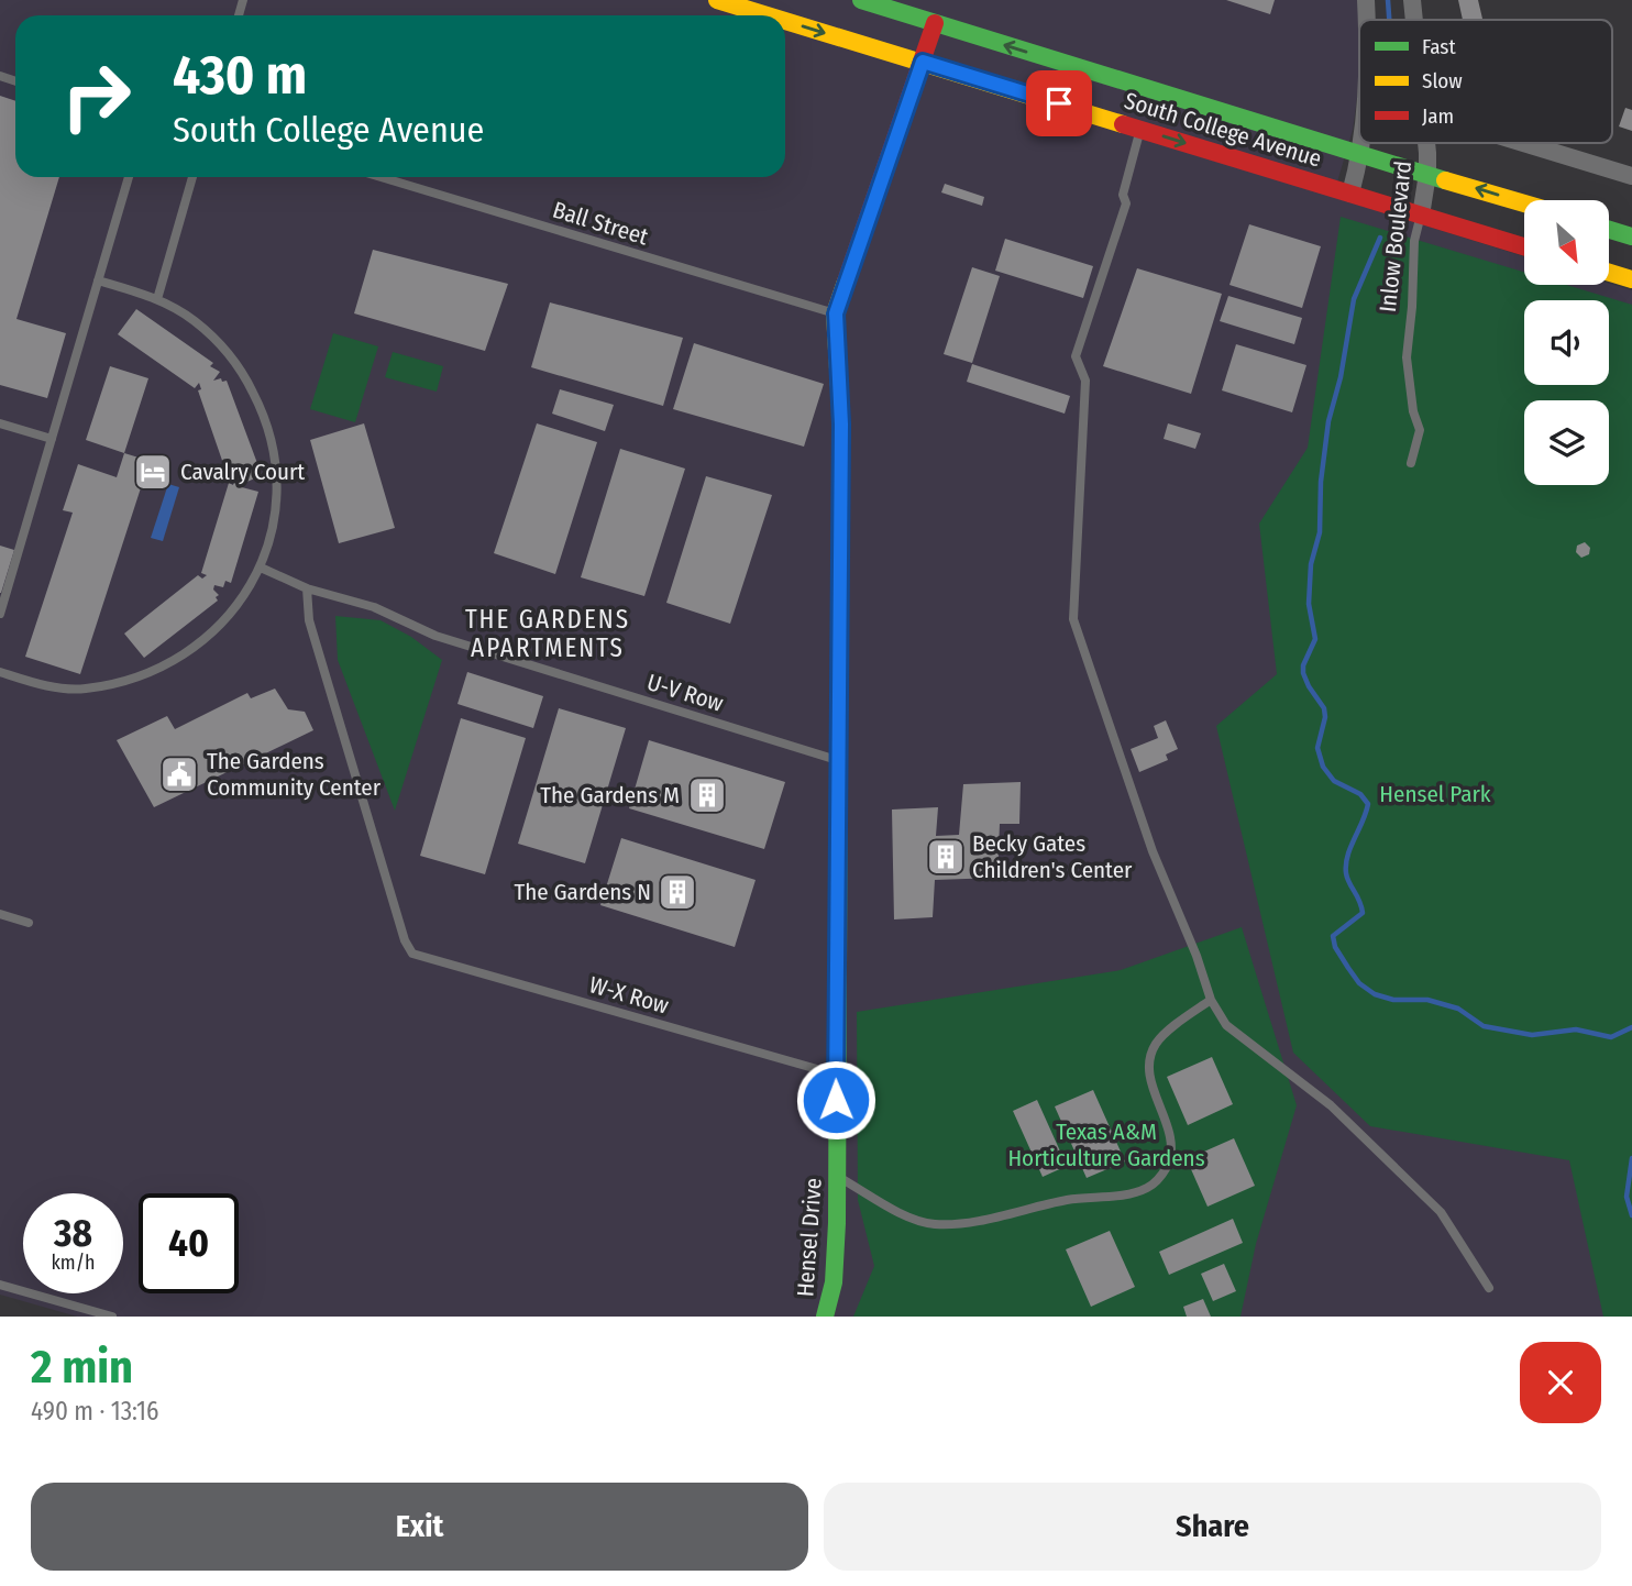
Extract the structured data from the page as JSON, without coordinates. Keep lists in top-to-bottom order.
{
  "streets": {
    "main road": ["South College Avenue", "Hensel Drive"],
    "street": ["Inlow Boulevard"],
    "lane": ["Ball Street", "U-V Row", "W-X Row"]
  },
  "crossings": [
    ["South College Avenue", "Inlow Boulevard"],
    ["South College Avenue", "Hensel Drive"],
    ["Ball Street", "Hensel Drive"],
    ["U-V Row", "W-X Row"],
    ["U-V Row", "Hensel Drive"],
    ["W-X Row", "Hensel Drive"]
  ],
  "districts": ["THE GARDENS APARTMENTS"],
  "parks": ["Hensel Park", "Texas A&M Horticulture Gardens"],
  "places": {
    "hotel": ["Cavalry Court"],
    "public building": ["The Gardens Community Center"],
    "building": ["The Gardens M", "Becky Gates Children's Center", "The Gardens N"]
  },
  "legend": ["Fast", "Slow", "Jam"],
  "north": "bottom right",
  "page": {
    "turn": ["430 m", "South College Avenue"],
    "speed": "38 km/h",
    "limit": "40",
    "heading": ["2 min", "490 m · 13:16"],
    "buttons": ["Exit", "Share"]
  }
}
